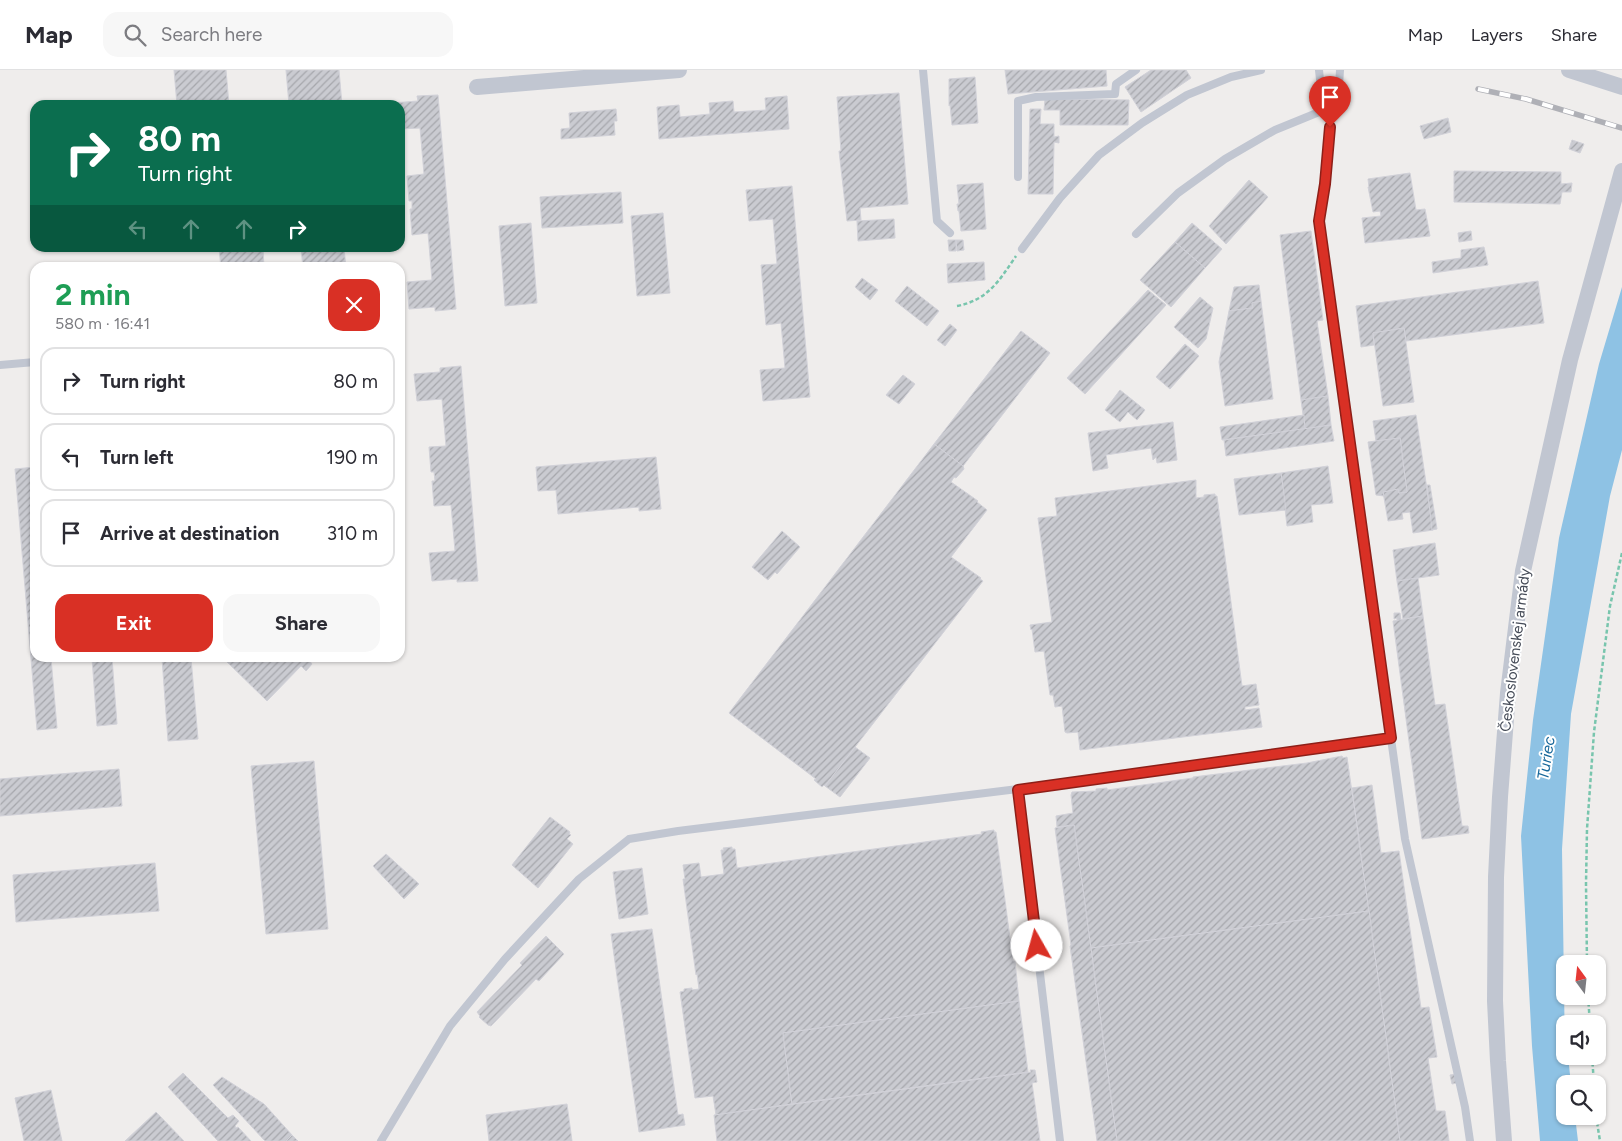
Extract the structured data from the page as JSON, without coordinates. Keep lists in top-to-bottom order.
{
  "streets": {
    "street": ["Československej armády"]
  },
  "water": ["Turiec"],
  "north": "top",
  "page": {
    "header": "Map",
    "search": "Search here",
    "nav": ["Map", "Layers", "Share"],
    "turn": ["80 m", "Turn right"],
    "heading": ["2 min", "580 m · 16:41"],
    "list": [
      {
        "name": "Turn right",
        "value": "80 m"
      },
      {
        "name": "Turn left",
        "value": "190 m"
      },
      {
        "name": "Arrive at destination",
        "value": "310 m"
      }
    ],
    "buttons": ["Exit", "Share"]
  }
}
